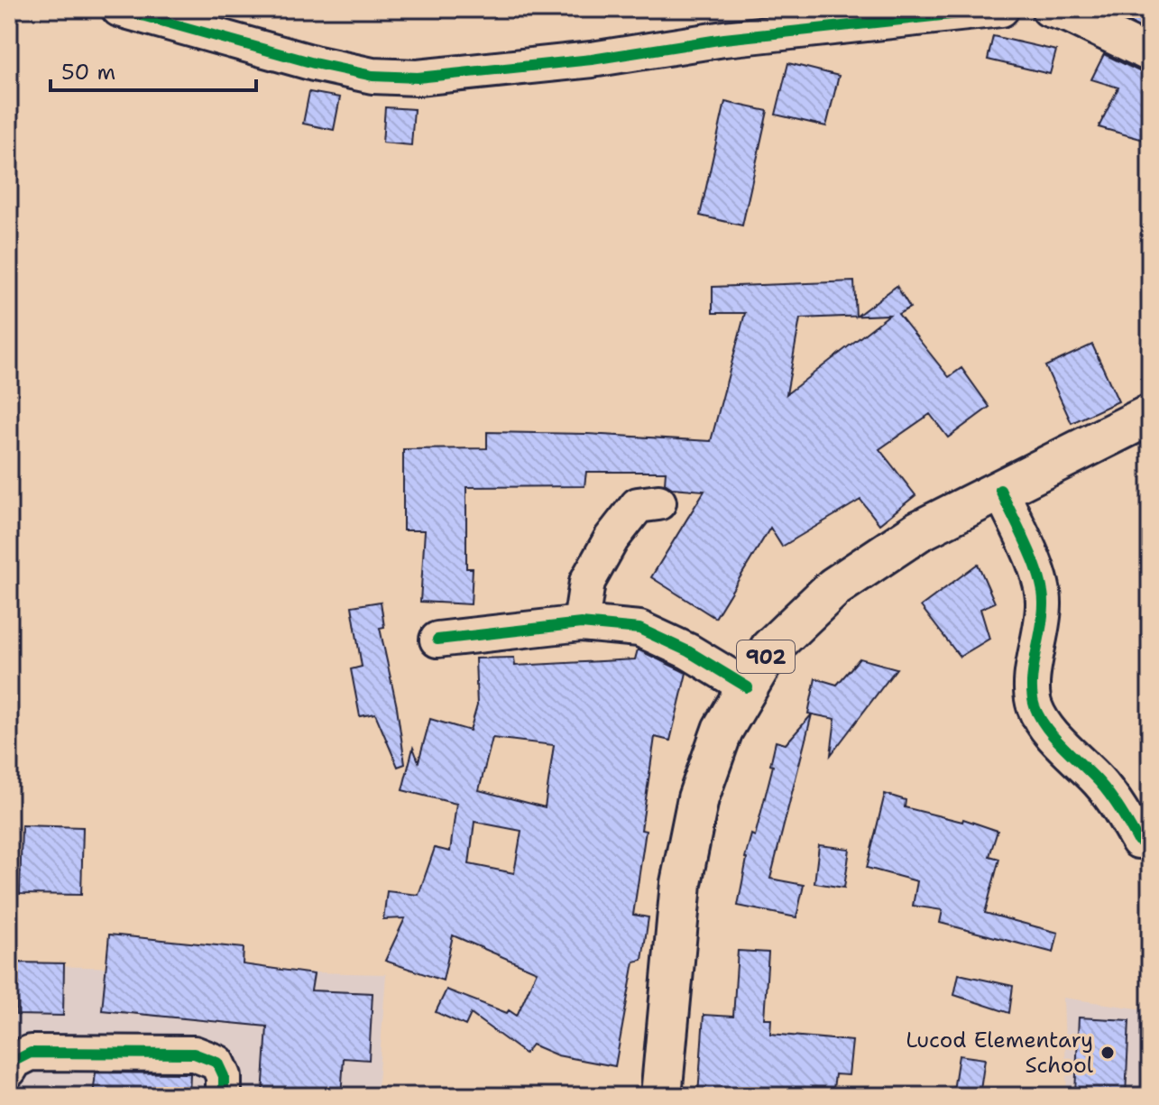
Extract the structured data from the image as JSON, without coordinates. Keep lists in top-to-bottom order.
{
  "streets": {
    "highway": ["902"]
  },
  "places": ["Lucod Elementary School"],
  "scale_bar": "50 m"
}
